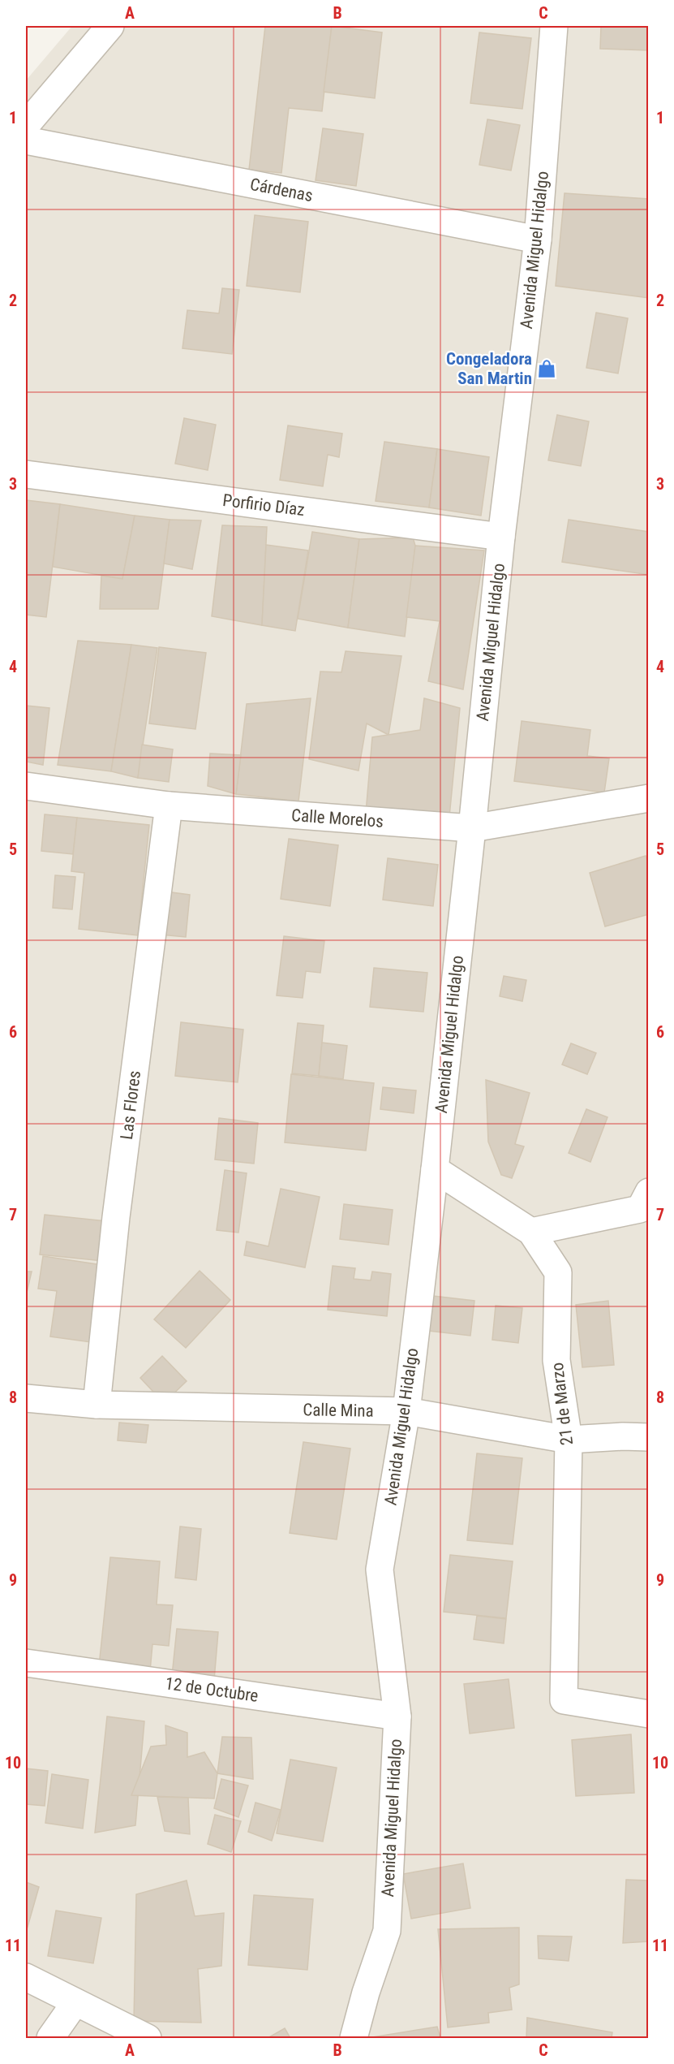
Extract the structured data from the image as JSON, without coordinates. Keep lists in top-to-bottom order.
{
  "streets": {
    "street": [
      "Cárdenas",
      "Avenida Miguel Hidalgo",
      "Porfirio Díaz",
      "Calle Morelos",
      "Las Flores",
      "21 de Marzo",
      "Calle Mina",
      "12 de Octubre"
    ]
  },
  "crossings": [
    ["Cárdenas", "Avenida Miguel Hidalgo"],
    ["Avenida Miguel Hidalgo", "Porfirio Díaz"],
    ["Avenida Miguel Hidalgo", "Calle Morelos"],
    ["Avenida Miguel Hidalgo", "21 de Marzo"],
    ["Avenida Miguel Hidalgo", "Calle Mina"],
    ["Avenida Miguel Hidalgo", "12 de Octubre"],
    ["Calle Morelos", "Las Flores"],
    ["Las Flores", "Calle Mina"],
    ["21 de Marzo", "Calle Mina"]
  ],
  "places": {
    "shop": ["Congeladora San Martin"]
  },
  "grid": {
    "columns": ["A", "B", "C"],
    "rows": [
      "1",
      "2",
      "3",
      "4",
      "5",
      "6",
      "7",
      "8",
      "9",
      "10",
      "11"
    ]
  }
}
